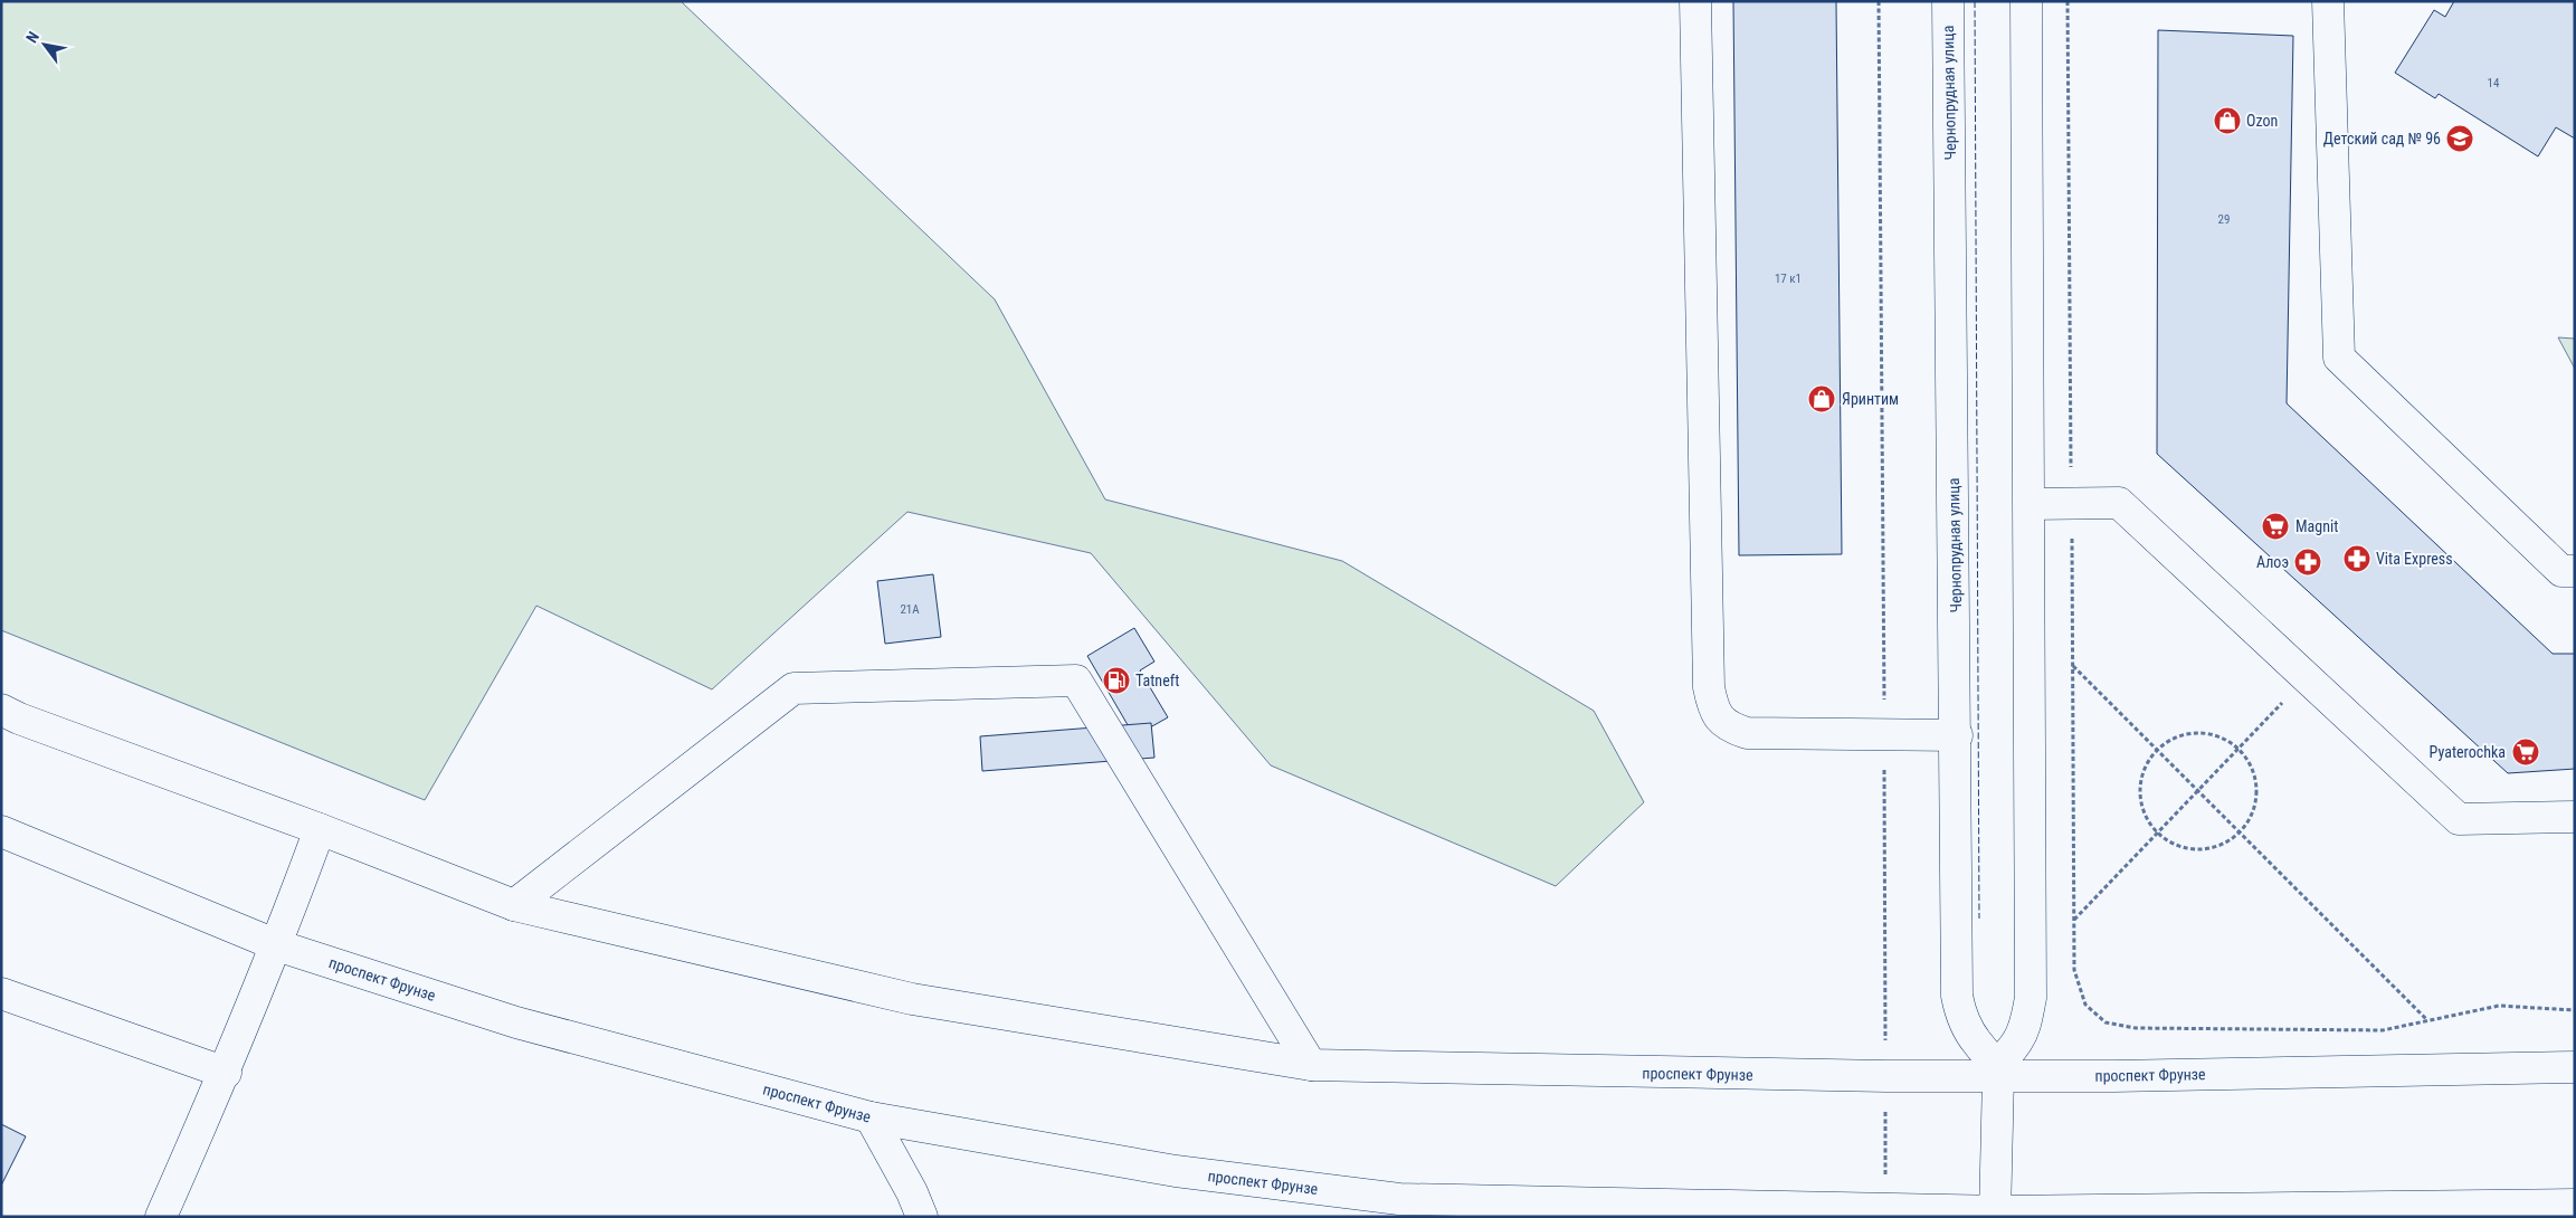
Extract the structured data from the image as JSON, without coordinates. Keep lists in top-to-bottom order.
{
  "streets": {
    "main road": ["Чернопрудная улица", "проспект Фрунзе"]
  },
  "crossings": [
    ["Чернопрудная улица", "проспект Фрунзе"]
  ],
  "places": {
    "shop": ["Ozon", "Яринтим"],
    "school or university": ["Детский сад № 96"],
    "supermarket": ["Magnit", "Pyaterochka"],
    "pharmacy": ["Vita Express", "Алоэ"],
    "fuel station": ["Tatneft"]
  },
  "house_numbers": [
    "14",
    "29",
    "17 к1",
    "21А"
  ],
  "north": "top left"
}
